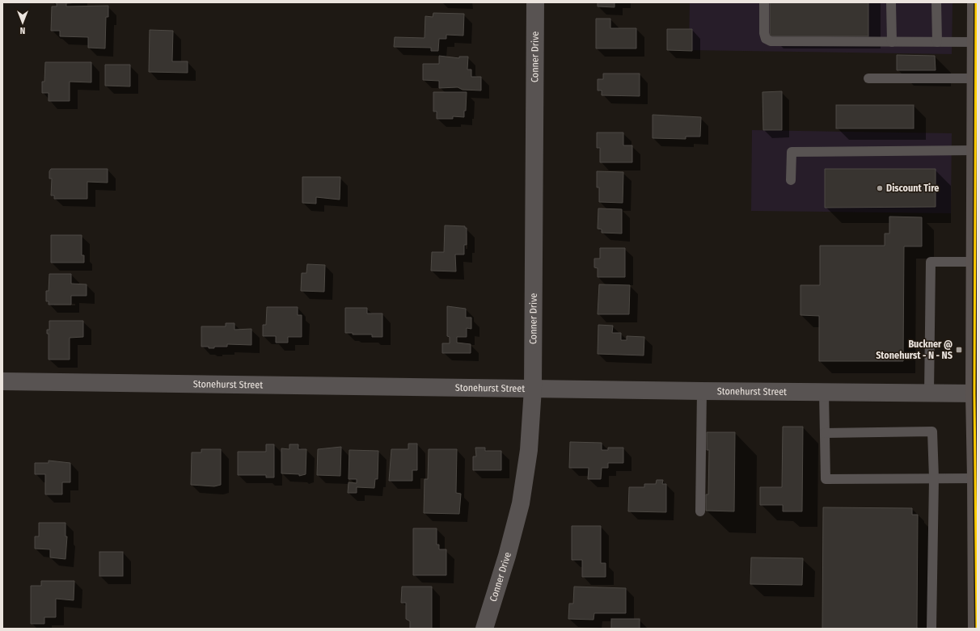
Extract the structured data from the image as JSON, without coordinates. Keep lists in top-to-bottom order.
{
  "streets": {
    "street": ["Conner Drive", "Stonehurst Street"]
  },
  "crossings": [
    ["Conner Drive", "Stonehurst Street"]
  ],
  "places": {
    "other": ["Discount Tire"],
    "transit": ["Buckner @ Stonehurst - N - NS"]
  },
  "north": "bottom"
}
